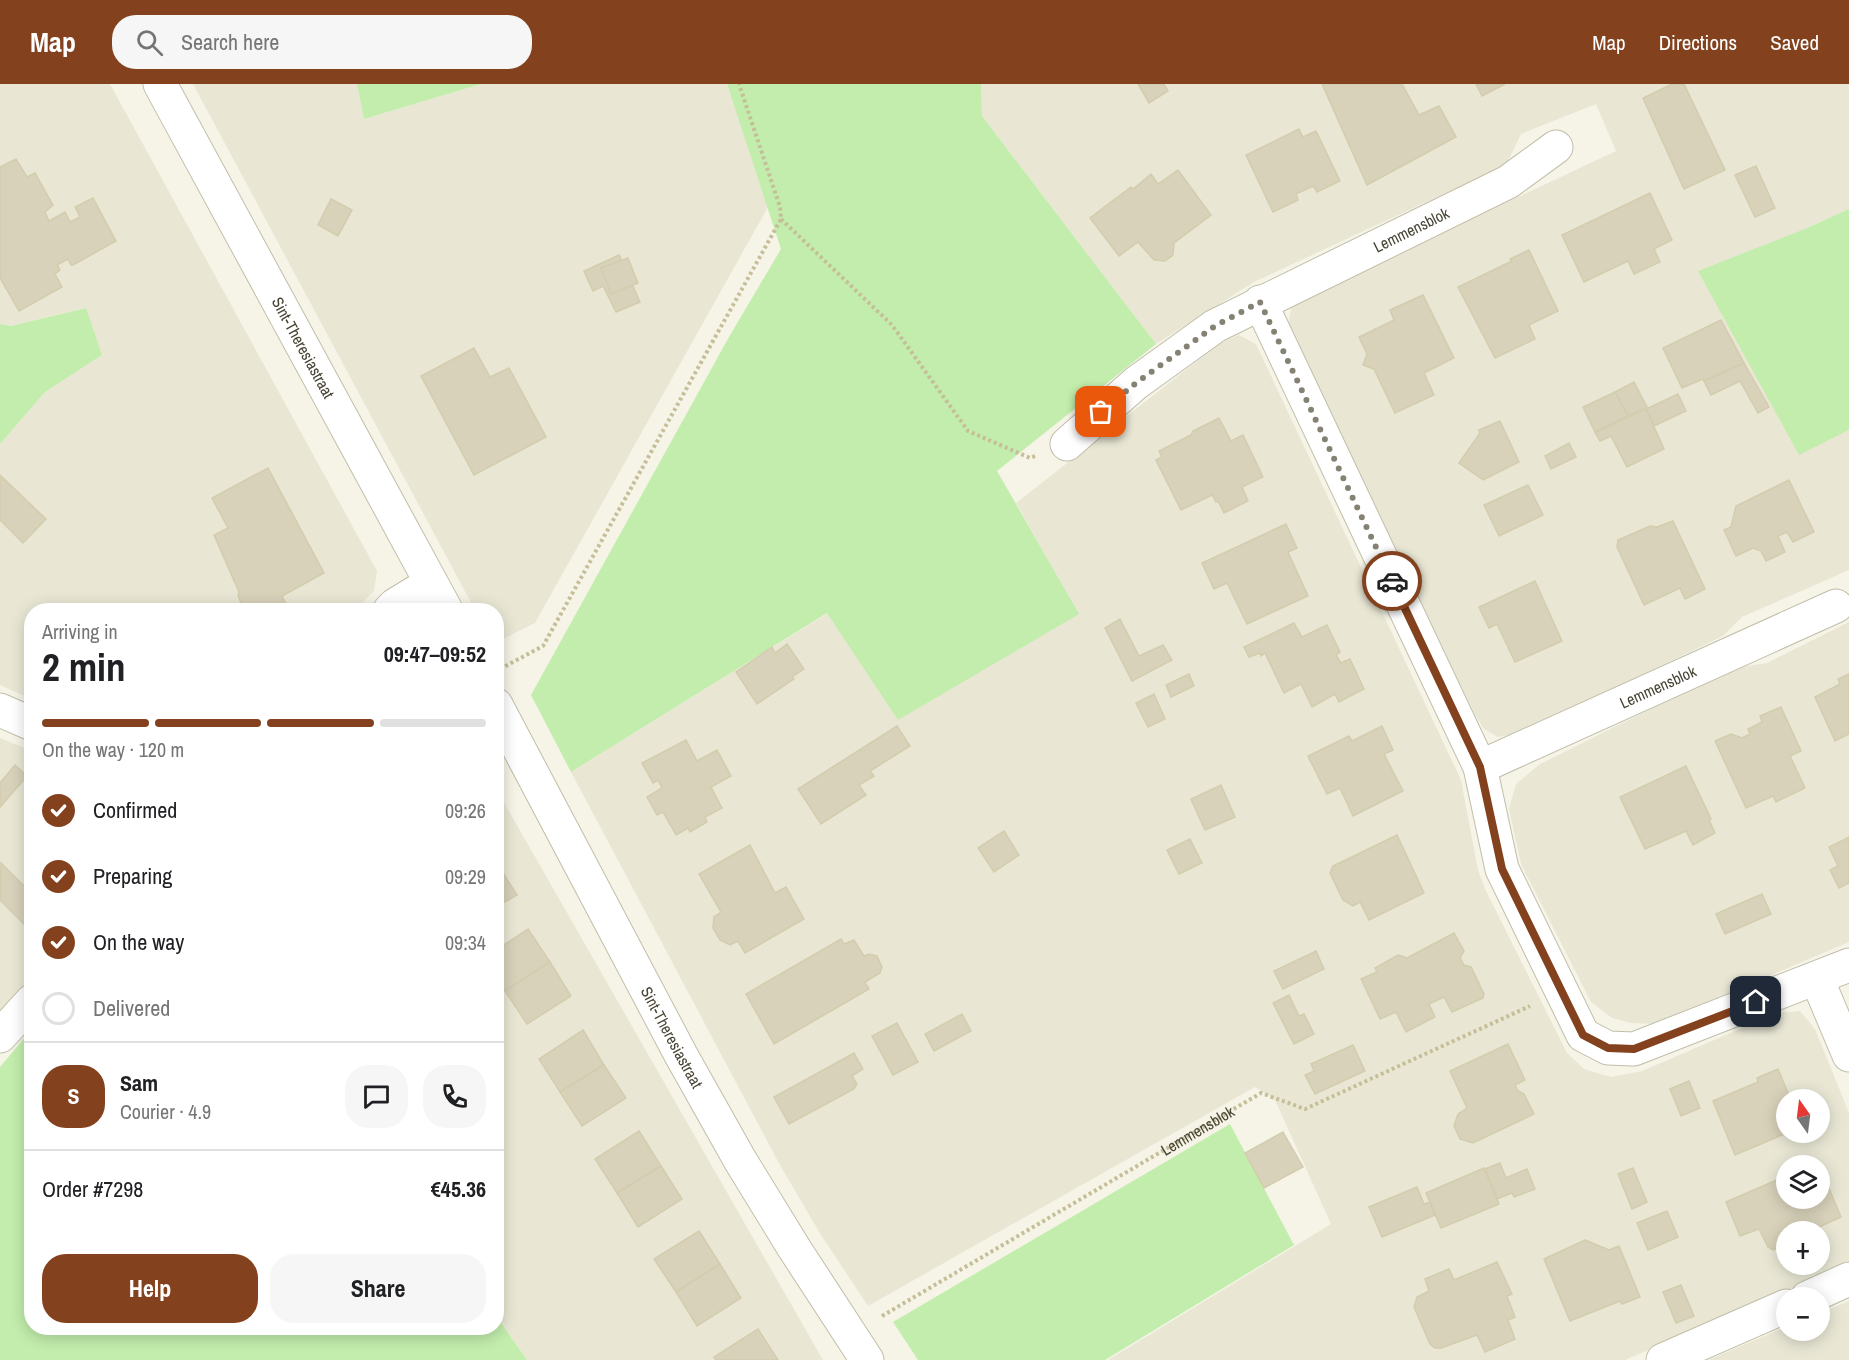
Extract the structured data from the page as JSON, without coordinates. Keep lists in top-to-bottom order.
{
  "streets": {
    "street": ["Lemmensblok", "Sint-Theresiastraat"]
  },
  "crossings": [
    ["Lemmensblok", "Sint-Theresiastraat"]
  ],
  "north": "top",
  "page": {
    "header": "Map",
    "search": "Search here",
    "nav": ["Map", "Directions", "Saved"],
    "heading": ["2 min", "Arriving in", "09:47–09:52"],
    "panel": [
      "Sam",
      "Courier · 4.9",
      "Order #7298",
      "€45.36"
    ],
    "bar": "On the way · 120 m",
    "list": [
      ["Confirmed", "09:26"],
      ["Preparing", "09:29"],
      ["On the way", "09:34"],
      "Delivered"
    ],
    "round": "S",
    "map_buttons": ["+", "−"],
    "buttons": ["Help", "Share"]
  }
}
